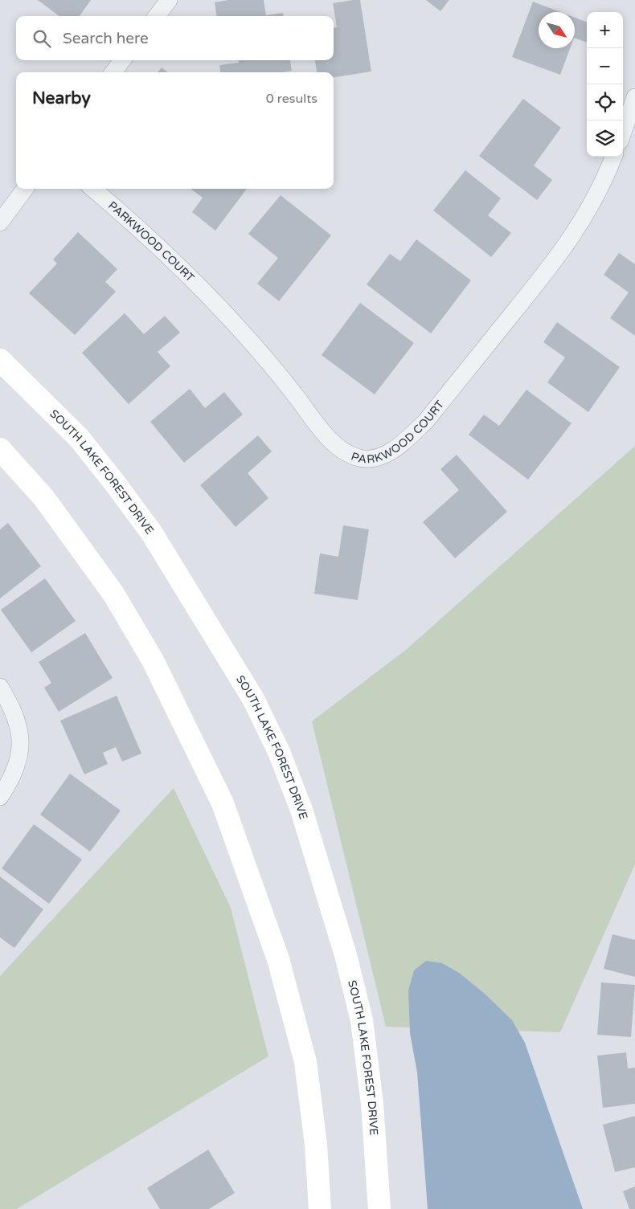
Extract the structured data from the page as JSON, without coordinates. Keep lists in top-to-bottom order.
{
  "streets": {
    "main road": ["SOUTH LAKE FOREST DRIVE"],
    "street": ["PARKWOOD COURT"]
  },
  "north": "bottom right",
  "page": {
    "map_buttons": ["+", "−"],
    "search": "Search here",
    "heading": ["Nearby", "0 results"]
  }
}
